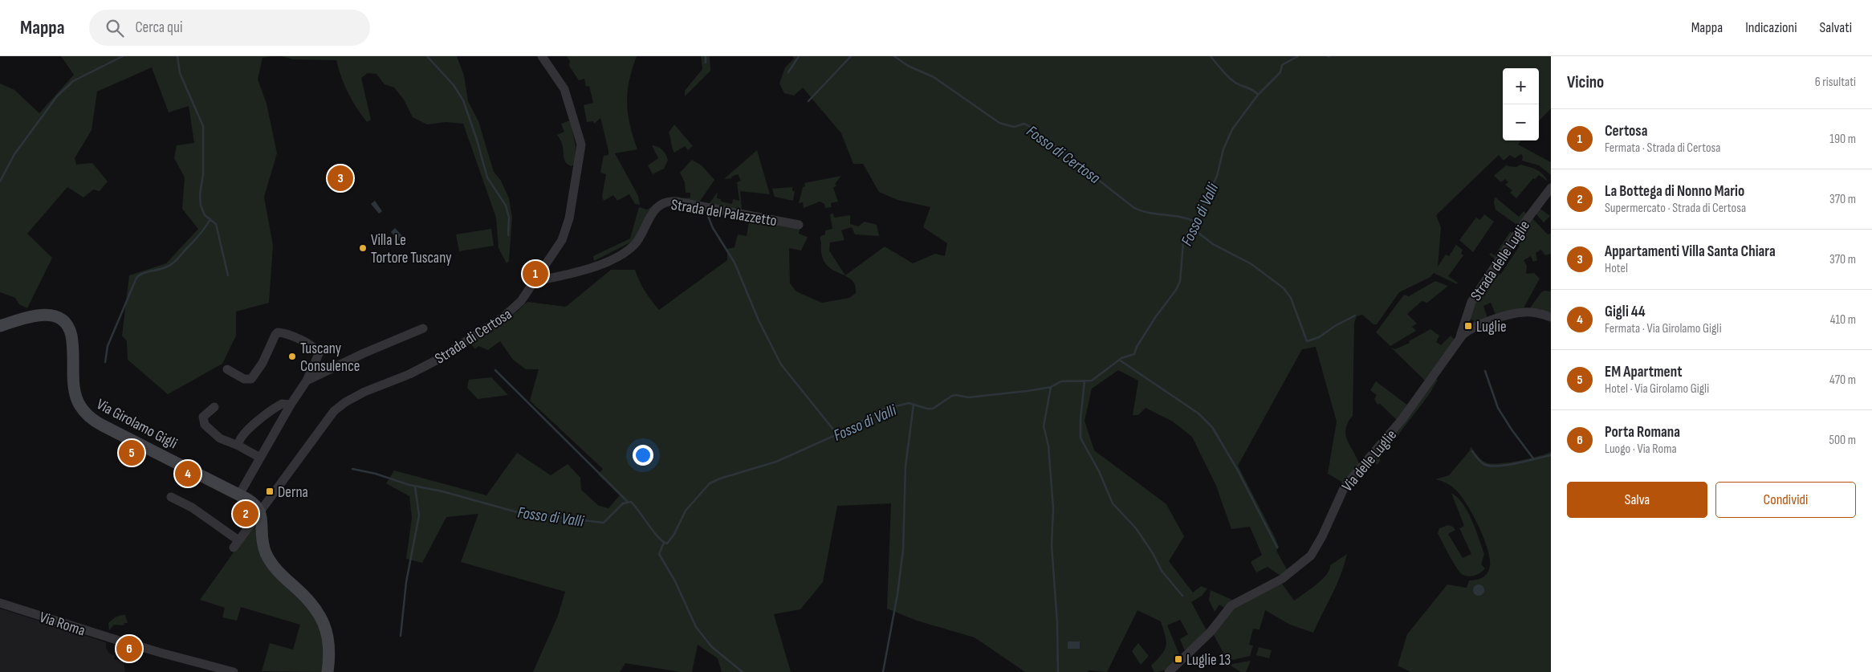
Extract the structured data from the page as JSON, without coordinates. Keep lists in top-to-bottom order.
{
  "streets": {
    "main road": ["Via Girolamo Gigli"],
    "street": [
      "Strada del Palazzetto",
      "Strada delle Luglie",
      "Strada di Certosa",
      "Via delle Luglie",
      "Via Roma"
    ]
  },
  "crossings": [
    ["Strada del Palazzetto", "Strada di Certosa"],
    ["Strada delle Luglie", "Via delle Luglie"],
    ["Strada di Certosa", "Via Girolamo Gigli"]
  ],
  "water": ["Fosso di Certosa", "Fosso di Valli"],
  "places": {
    "other": ["Villa Le Tortore Tuscany", "Tuscany Consulence"],
    "transit": ["Luglie", "Derna", "Luglie 13"]
  },
  "page": {
    "header": "Mappa",
    "search": "Cerca qui",
    "nav": ["Mappa", "Indicazioni", "Salvati"],
    "heading": ["Vicino", "6 risultati"],
    "map_buttons": ["+", "−"],
    "list": [
      {
        "mark": "1",
        "name": "Certosa",
        "note": "Fermata · Strada di Certosa",
        "value": "190 m"
      },
      {
        "mark": "2",
        "name": "La Bottega di Nonno Mario",
        "note": "Supermercato · Strada di Certosa",
        "value": "370 m"
      },
      {
        "mark": "3",
        "name": "Appartamenti Villa Santa Chiara",
        "note": "Hotel",
        "value": "370 m"
      },
      {
        "mark": "4",
        "name": "Gigli 44",
        "note": "Fermata · Via Girolamo Gigli",
        "value": "410 m"
      },
      {
        "mark": "5",
        "name": "EM Apartment",
        "note": "Hotel · Via Girolamo Gigli",
        "value": "470 m"
      },
      {
        "mark": "6",
        "name": "Porta Romana",
        "note": "Luogo · Via Roma",
        "value": "500 m"
      }
    ],
    "pins": [
      "3",
      "1",
      "5",
      "4",
      "2",
      "6"
    ],
    "buttons": ["Salva", "Condividi"]
  }
}
